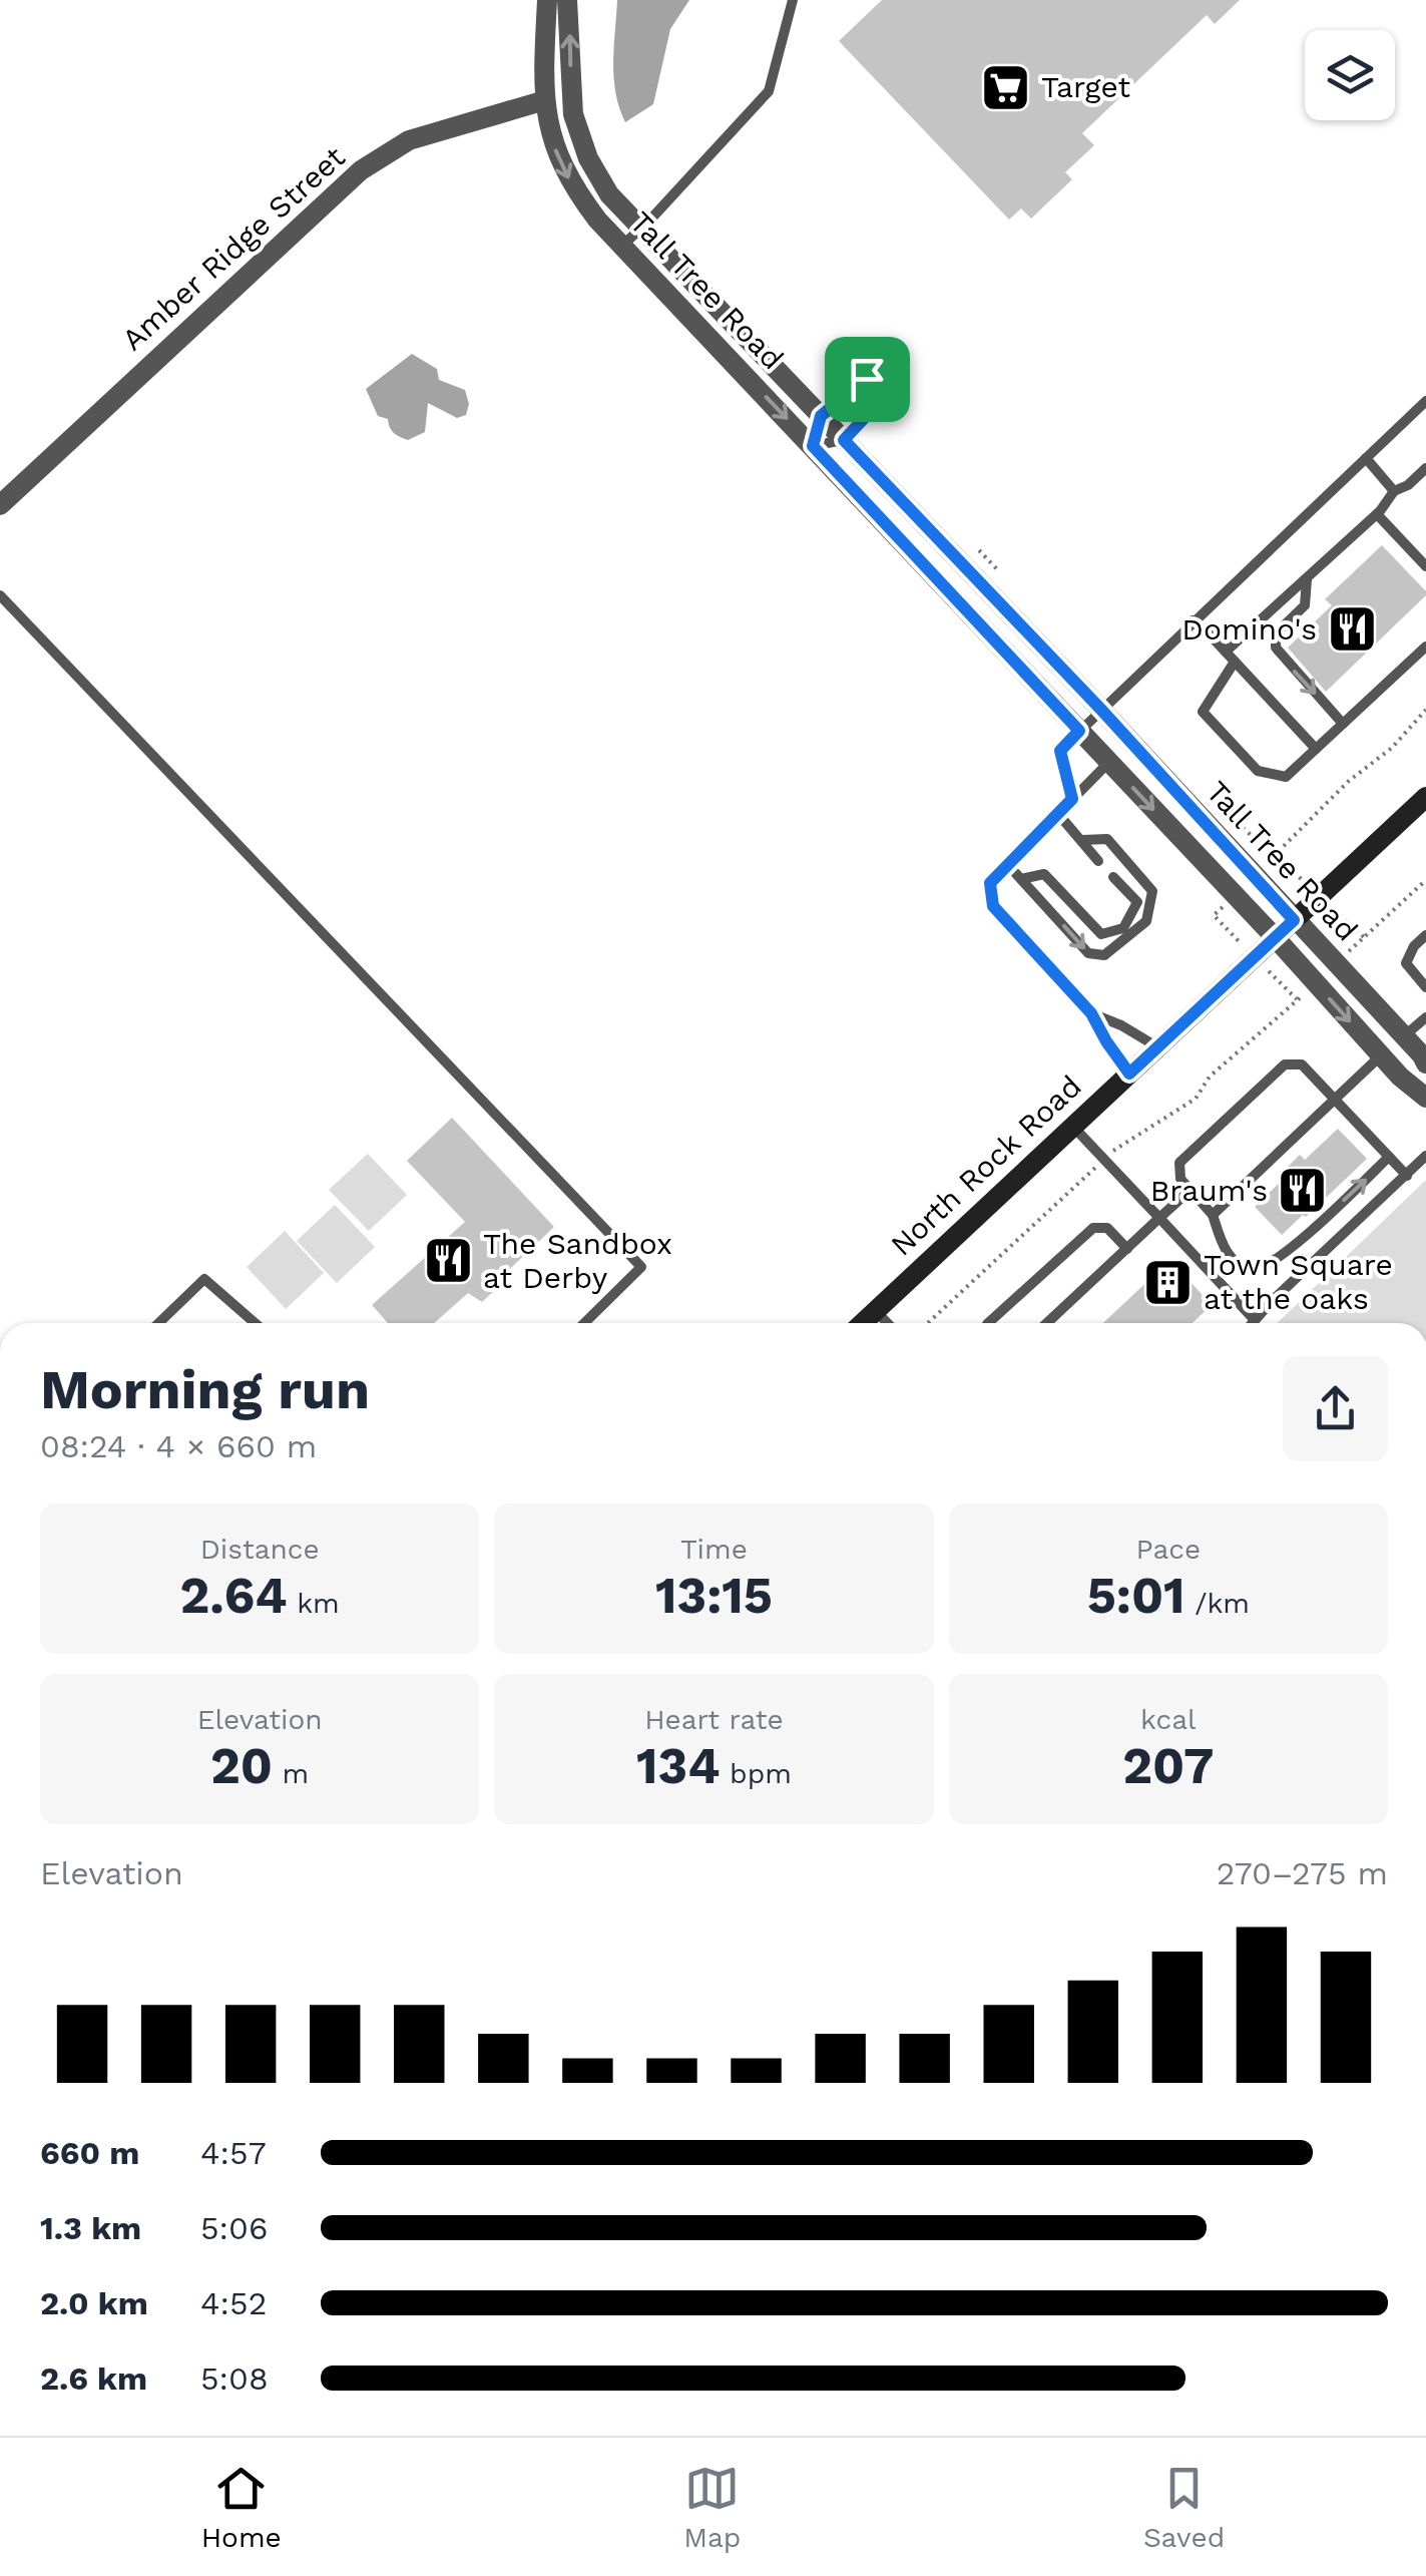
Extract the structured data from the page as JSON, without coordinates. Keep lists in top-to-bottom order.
{
  "streets": {
    "main road": ["North Rock Road"],
    "street": ["Amber Ridge Street", "Tall Tree Road"]
  },
  "crossings": [
    ["Amber Ridge Street", "Tall Tree Road"],
    ["Tall Tree Road", "North Rock Road"]
  ],
  "places": {
    "supermarket": ["Target"],
    "restaurant": ["Domino's", "Braum's", "The Sandbox at Derby"],
    "building": ["Town Square at the oaks"]
  },
  "page": {
    "heading": ["Morning run", "08:24 · 4 × 660 m"],
    "stats": [
      ["Distance", "2.64 km"],
      ["Time", "13:15"],
      ["Pace", "5:01 /km"],
      ["Elevation", "20 m"],
      ["Heart rate", "134 bpm"],
      ["kcal", "207"]
    ],
    "chart": ["Elevation", "270–275 m"],
    "list": [
      {
        "name": "660 m",
        "note": "4:57"
      },
      {
        "name": "1.3 km",
        "note": "5:06"
      },
      {
        "name": "2.0 km",
        "note": "4:52"
      },
      {
        "name": "2.6 km",
        "note": "5:08"
      }
    ],
    "tabs": ["Home", "Map", "Saved"]
  }
}
